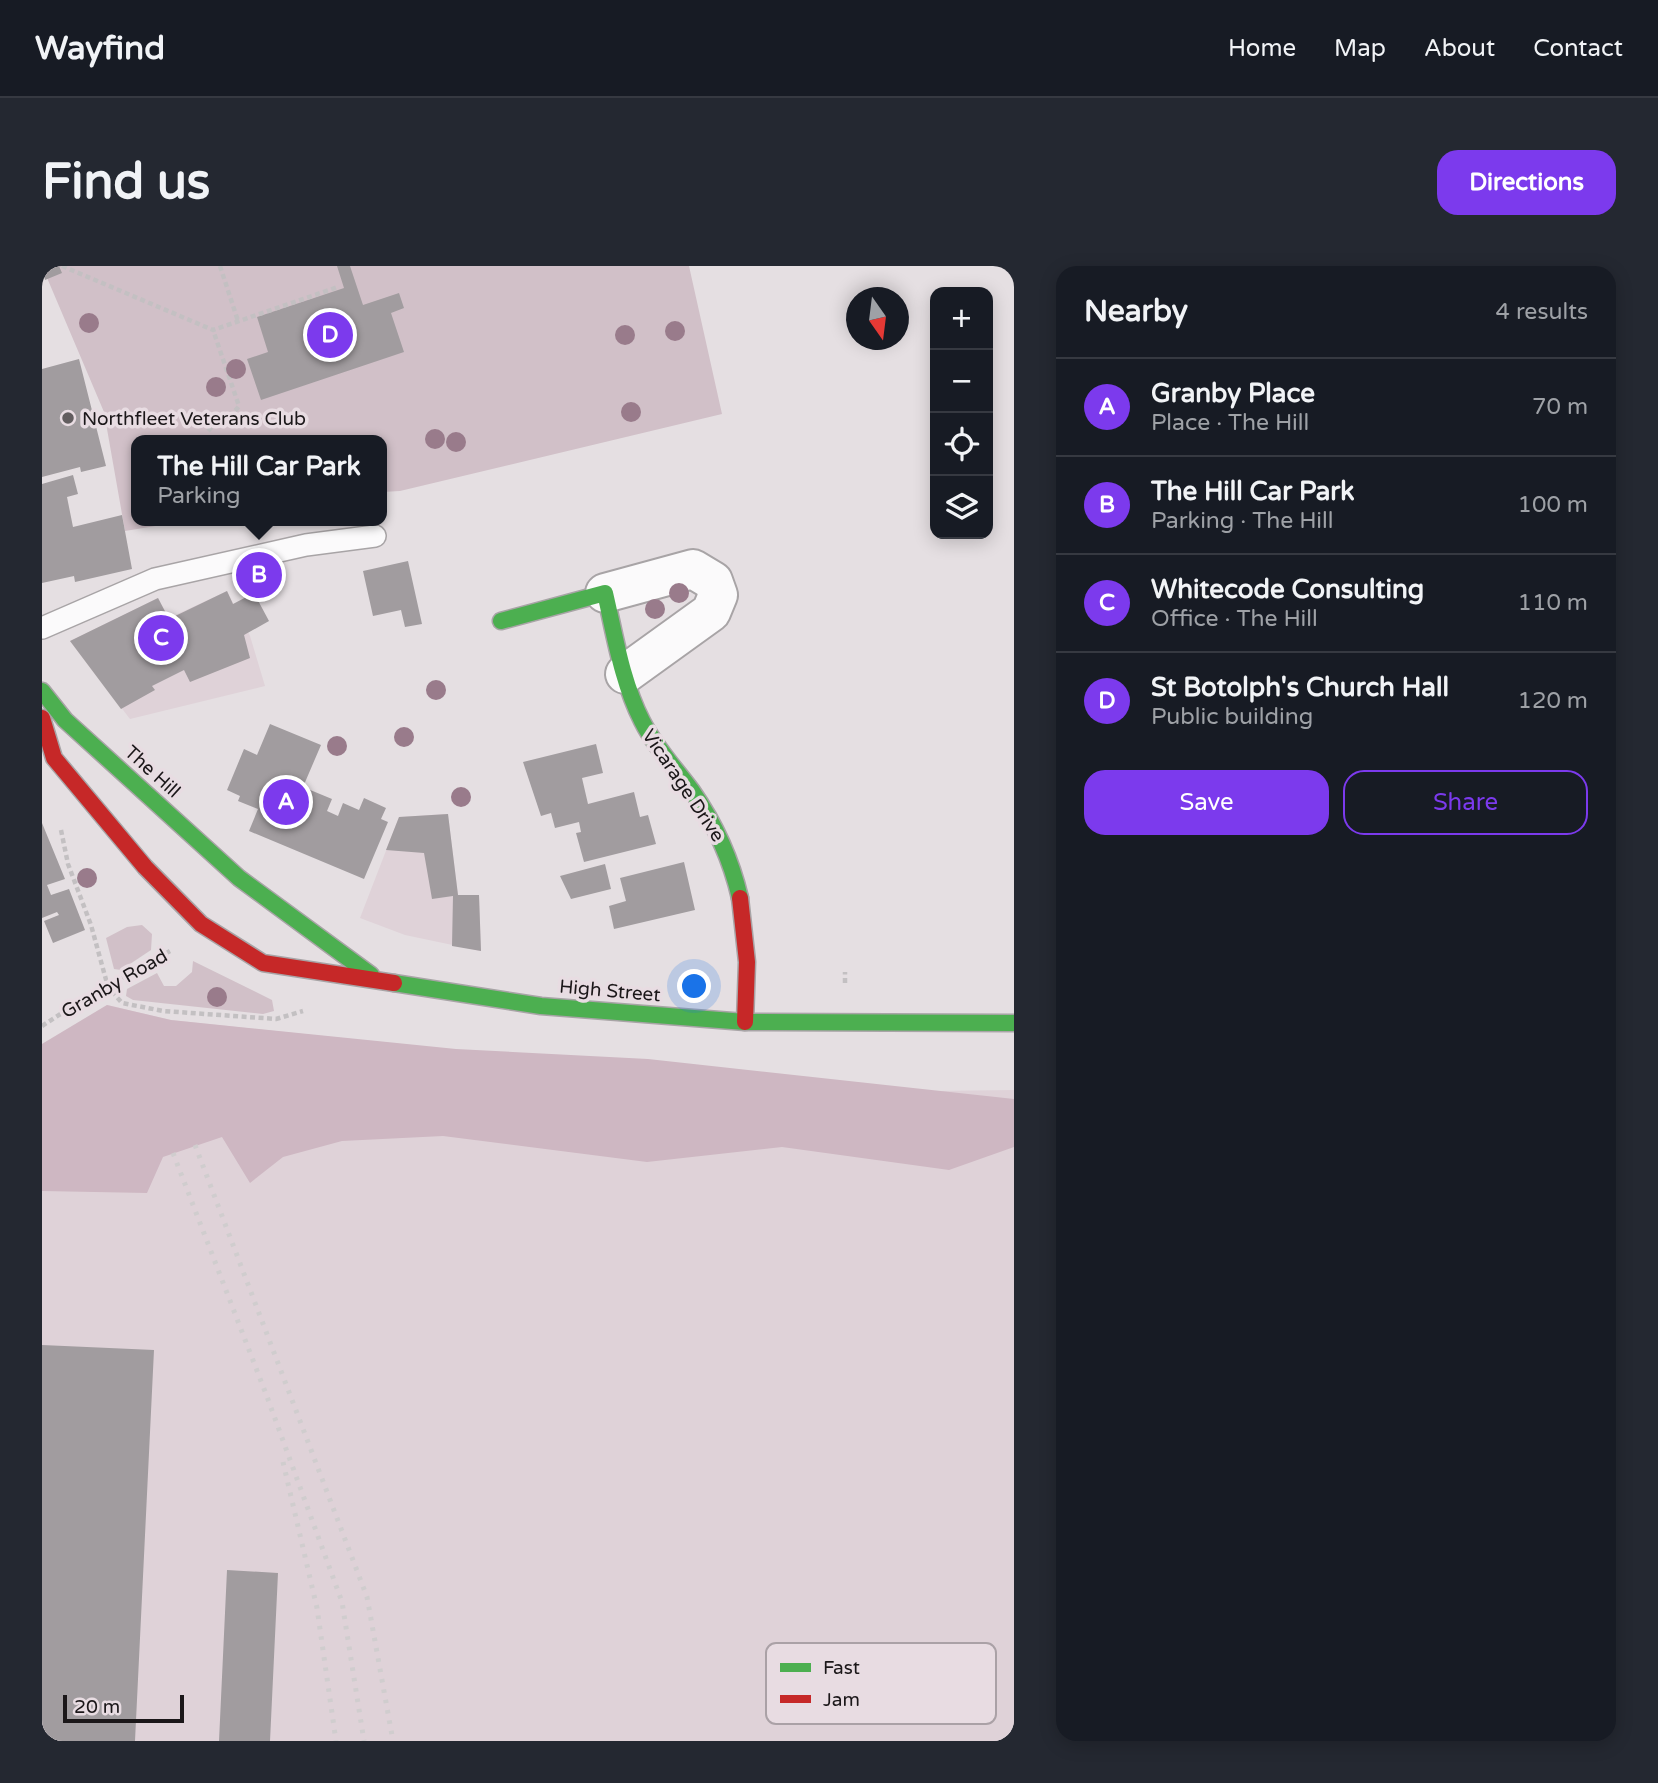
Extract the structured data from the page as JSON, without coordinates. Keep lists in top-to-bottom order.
{
  "streets": {
    "main road": ["The Hill", "Vicarage Drive", "High Street"],
    "path": ["Granby Road"]
  },
  "crossings": [
    ["The Hill", "High Street"],
    ["Vicarage Drive", "High Street"]
  ],
  "places": ["Northfleet Veterans Club"],
  "legend": ["Fast", "Jam"],
  "scale_bar": "20 m",
  "north": "bottom",
  "page": {
    "header": "Wayfind",
    "nav": [
      "Home",
      "Map",
      "About",
      "Contact"
    ],
    "buttons": [
      "Directions",
      ["Save", "Share"]
    ],
    "title": "Find us",
    "heading": ["Nearby", "4 results"],
    "map_buttons": ["+", "−"],
    "pins": [
      "D",
      "B",
      "C",
      "A"
    ],
    "list": [
      {
        "mark": "A",
        "name": "Granby Place",
        "note": "Place · The Hill",
        "value": "70 m"
      },
      {
        "mark": "B",
        "name": "The Hill Car Park",
        "note": "Parking · The Hill",
        "value": "100 m"
      },
      {
        "mark": "C",
        "name": "Whitecode Consulting",
        "note": "Office · The Hill",
        "value": "110 m"
      },
      {
        "mark": "D",
        "name": "St Botolph's Church Hall",
        "note": "Public building",
        "value": "120 m"
      }
    ],
    "popup": ["The Hill Car Park", "Parking"],
    "scale": "20 m"
  }
}
